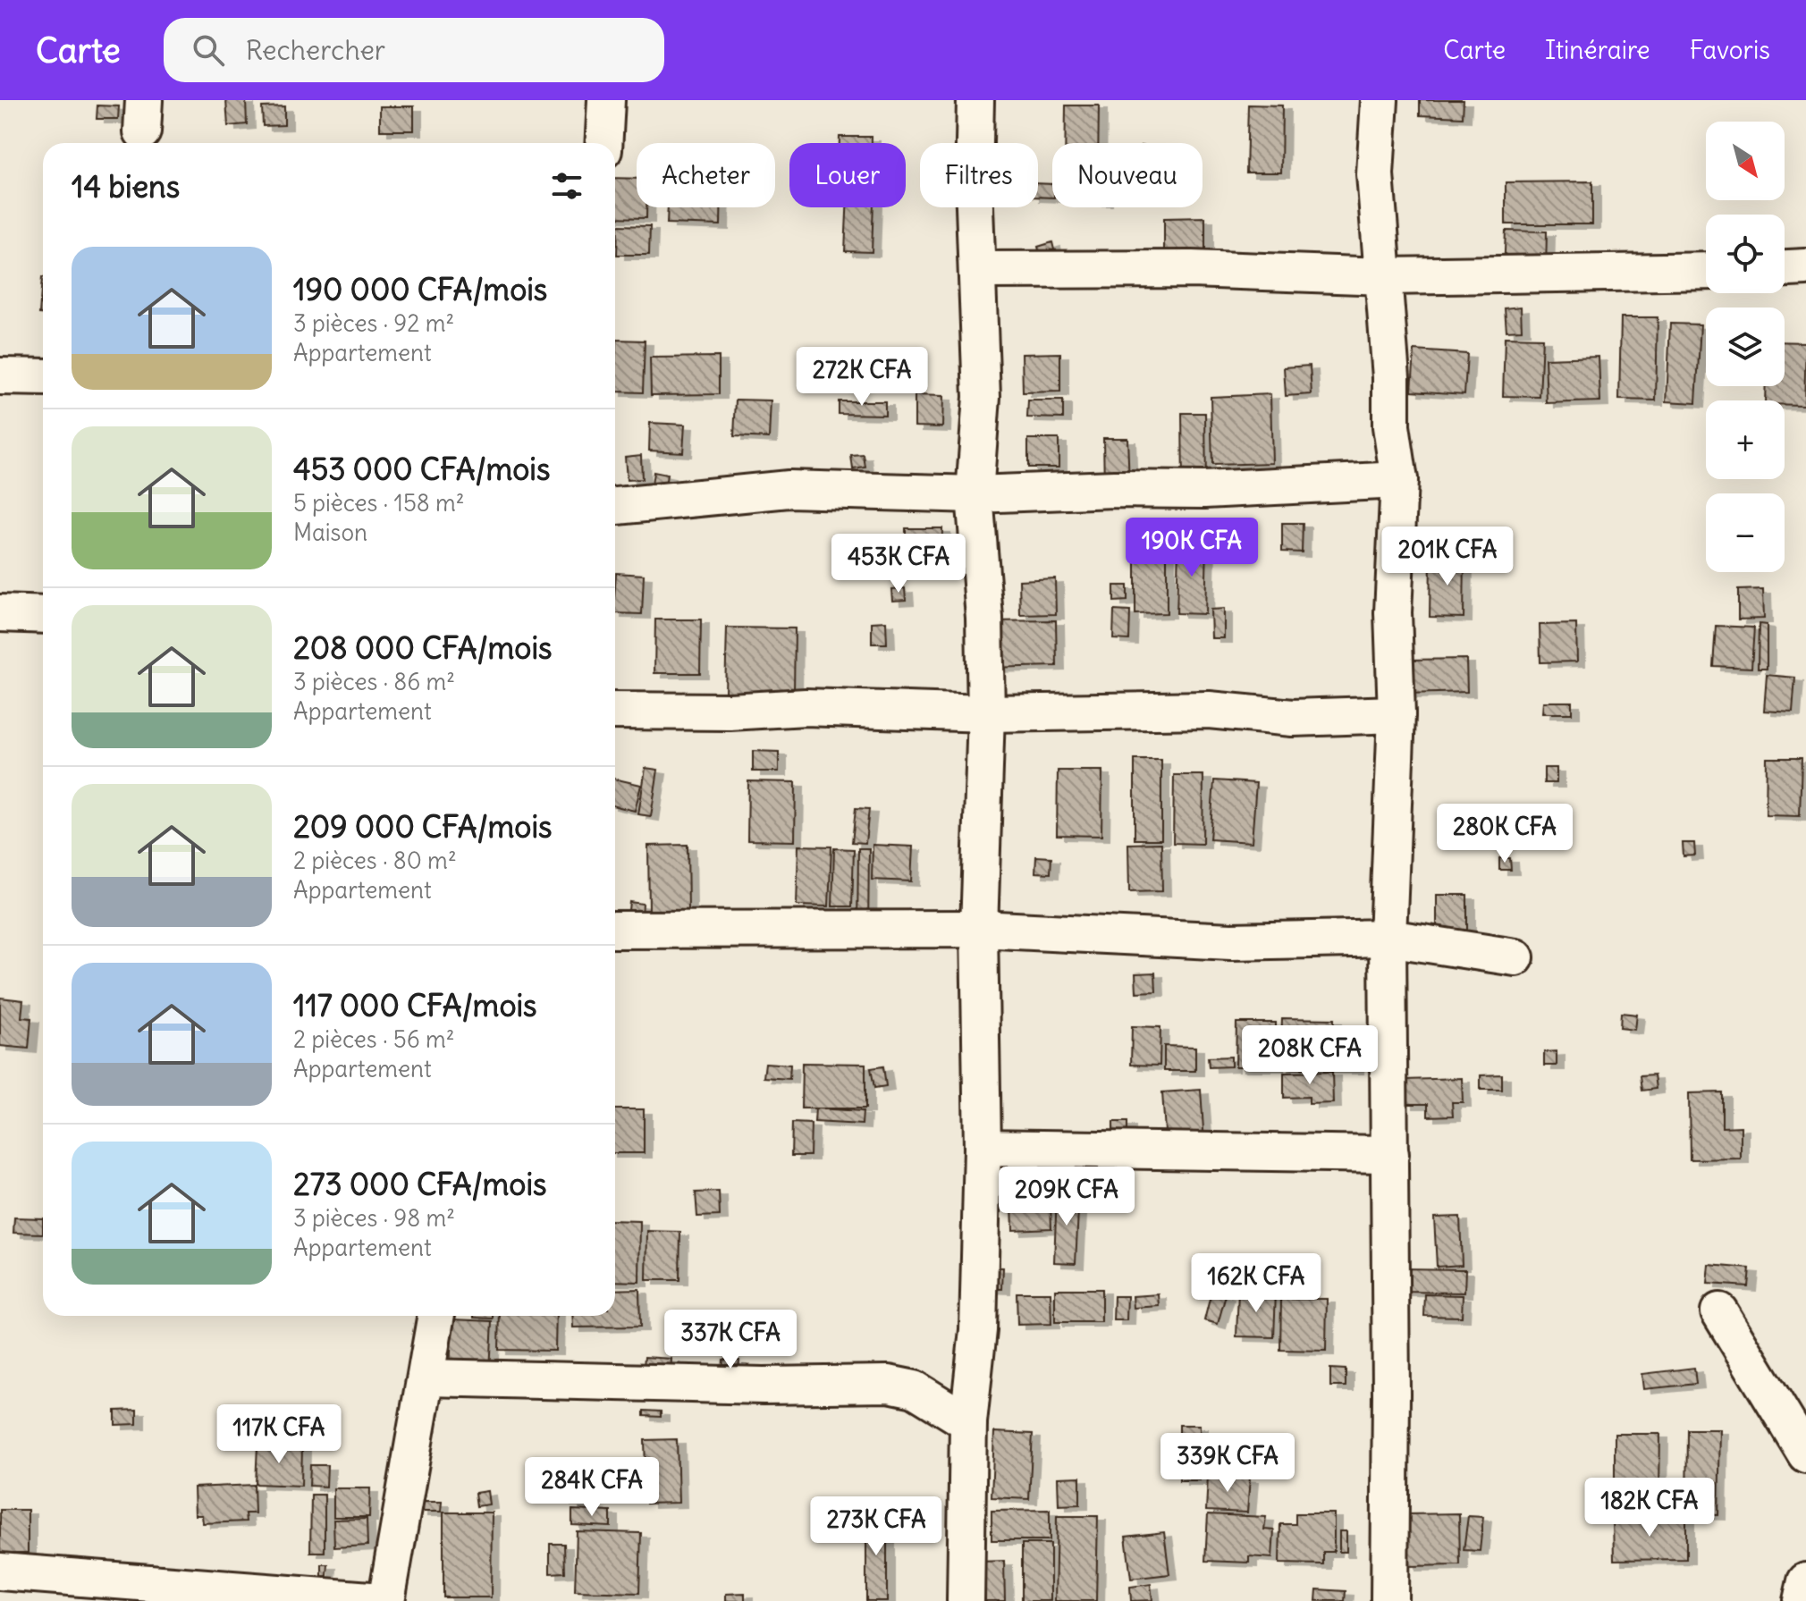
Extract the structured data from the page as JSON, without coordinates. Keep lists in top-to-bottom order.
{
  "north": "bottom right",
  "page": {
    "header": "Carte",
    "search": "Rechercher",
    "nav": ["Carte", "Itinéraire", "Favoris"],
    "map_buttons": ["+", "−"],
    "chip": [
      "Acheter",
      "Louer",
      "Filtres",
      "Nouveau"
    ],
    "heading": "14 biens",
    "list": [
      {
        "name": "190 000 CFA/mois",
        "note": "3 pièces · 92 m² · Appartement"
      },
      {
        "name": "453 000 CFA/mois",
        "note": "5 pièces · 158 m² · Maison"
      },
      {
        "name": "208 000 CFA/mois",
        "note": "3 pièces · 86 m² · Appartement"
      },
      {
        "name": "209 000 CFA/mois",
        "note": "2 pièces · 80 m² · Appartement"
      },
      {
        "name": "117 000 CFA/mois",
        "note": "2 pièces · 56 m² · Appartement"
      },
      {
        "name": "273 000 CFA/mois",
        "note": "3 pièces · 98 m² · Appartement"
      }
    ],
    "price": [
      "272K CFA",
      "190K CFA",
      "201K CFA",
      "453K CFA",
      "280K CFA",
      "208K CFA",
      "209K CFA",
      "162K CFA",
      "337K CFA",
      "117K CFA",
      "339K CFA",
      "284K CFA",
      "182K CFA",
      "273K CFA"
    ]
  }
}
